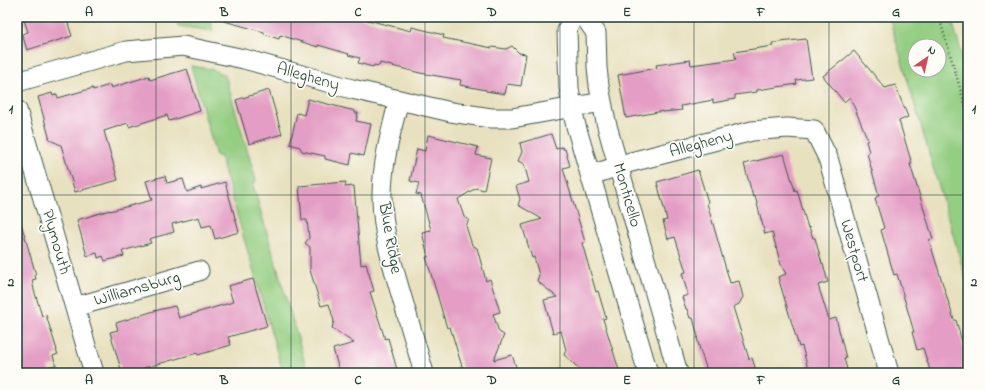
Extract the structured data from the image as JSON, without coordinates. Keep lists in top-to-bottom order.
{
  "streets": {
    "street": [
      "Allegheny",
      "Monticello",
      "Blue Ridge",
      "Plymouth",
      "Westport",
      "Williamsburg"
    ]
  },
  "crossings": [
    ["Allegheny", "Monticello"],
    ["Allegheny", "Blue Ridge"],
    ["Allegheny", "Westport"],
    ["Plymouth", "Williamsburg"]
  ],
  "north": "top right",
  "grid": {
    "columns": [
      "A",
      "B",
      "C",
      "D",
      "E",
      "F",
      "G"
    ],
    "rows": ["1", "2"]
  }
}
